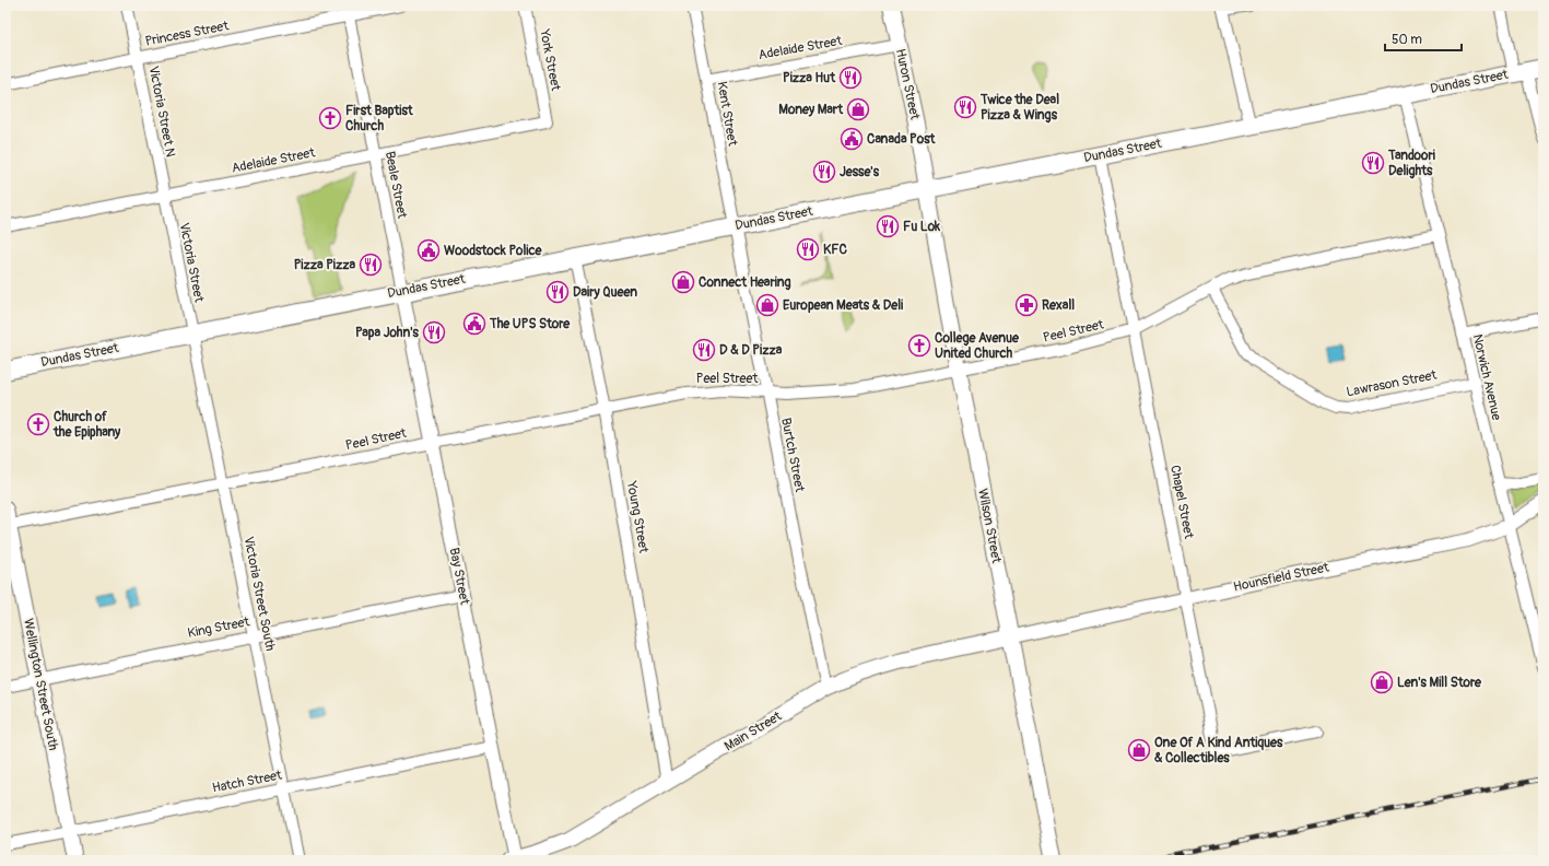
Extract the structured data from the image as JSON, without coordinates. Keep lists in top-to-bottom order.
{
  "streets": {
    "main road": [
      "Dundas Street",
      "Huron Street",
      "Wilson Street",
      "Wellington Street South",
      "Main Street"
    ],
    "street": [
      "Princess Street",
      "Adelaide Street",
      "York Street",
      "Victoria Street N",
      "Kent Street",
      "Beale Street",
      "Victoria Street",
      "Peel Street",
      "Norwich Avenue",
      "Lawrason Street",
      "Burtch Street",
      "Chapel Street",
      "Young Street",
      "Bay Street",
      "Hounsfield Street",
      "Victoria Street South",
      "King Street",
      "Hatch Street"
    ]
  },
  "crossings": [
    ["Princess Street", "Victoria Street N"],
    ["Princess Street", "Beale Street"],
    ["Adelaide Street", "York Street"],
    ["Adelaide Street", "Huron Street"],
    ["Adelaide Street", "Victoria Street N"],
    ["Adelaide Street", "Kent Street"],
    ["Adelaide Street", "Beale Street"],
    ["Adelaide Street", "Victoria Street"],
    ["Dundas Street", "Huron Street"],
    ["Dundas Street", "Kent Street"],
    ["Dundas Street", "Beale Street"],
    ["Dundas Street", "Victoria Street"],
    ["Dundas Street", "Norwich Avenue"],
    ["Dundas Street", "Burtch Street"],
    ["Dundas Street", "Chapel Street"],
    ["Dundas Street", "Young Street"],
    ["Dundas Street", "Wilson Street"],
    ["Dundas Street", "Bay Street"],
    ["Dundas Street", "Victoria Street South"],
    ["Huron Street", "Wilson Street"],
    ["Victoria Street N", "Victoria Street"],
    ["Kent Street", "Burtch Street"],
    ["Beale Street", "Bay Street"],
    ["Victoria Street", "Victoria Street South"],
    ["Peel Street", "Norwich Avenue"],
    ["Peel Street", "Lawrason Street"],
    ["Peel Street", "Burtch Street"],
    ["Peel Street", "Chapel Street"],
    ["Peel Street", "Young Street"],
    ["Peel Street", "Wilson Street"],
    ["Peel Street", "Bay Street"],
    ["Peel Street", "Victoria Street South"],
    ["Peel Street", "Wellington Street South"],
    ["Norwich Avenue", "Lawrason Street"],
    ["Norwich Avenue", "Hounsfield Street"],
    ["Burtch Street", "Main Street"],
    ["Chapel Street", "Hounsfield Street"],
    ["Young Street", "Main Street"],
    ["Wilson Street", "Hounsfield Street"],
    ["Wilson Street", "Main Street"],
    ["Bay Street", "King Street"],
    ["Bay Street", "Main Street"],
    ["Bay Street", "Hatch Street"],
    ["Hounsfield Street", "Main Street"],
    ["Victoria Street South", "King Street"],
    ["Victoria Street South", "Hatch Street"],
    ["King Street", "Wellington Street South"],
    ["Wellington Street South", "Hatch Street"]
  ],
  "places": {
    "restaurant": [
      "Pizza Hut",
      "Twice the Deal Pizza & Wings",
      "Tandoori Delights",
      "Jesse's",
      "Fu Lok",
      "KFC",
      "Pizza Pizza",
      "Dairy Queen",
      "Papa John's",
      "D & D Pizza"
    ],
    "shop": [
      "Money Mart",
      "Connect Hearing",
      "European Meats & Deli",
      "Len's Mill Store",
      "One Of A Kind Antiques & Collectibles"
    ],
    "church": ["First Baptist Church", "College Avenue United Church", "Church of the Epiphany"],
    "public building": ["Canada Post", "Woodstock Police", "The UPS Store"],
    "pharmacy": ["Rexall"]
  },
  "scale_bar": "50 m"
}
